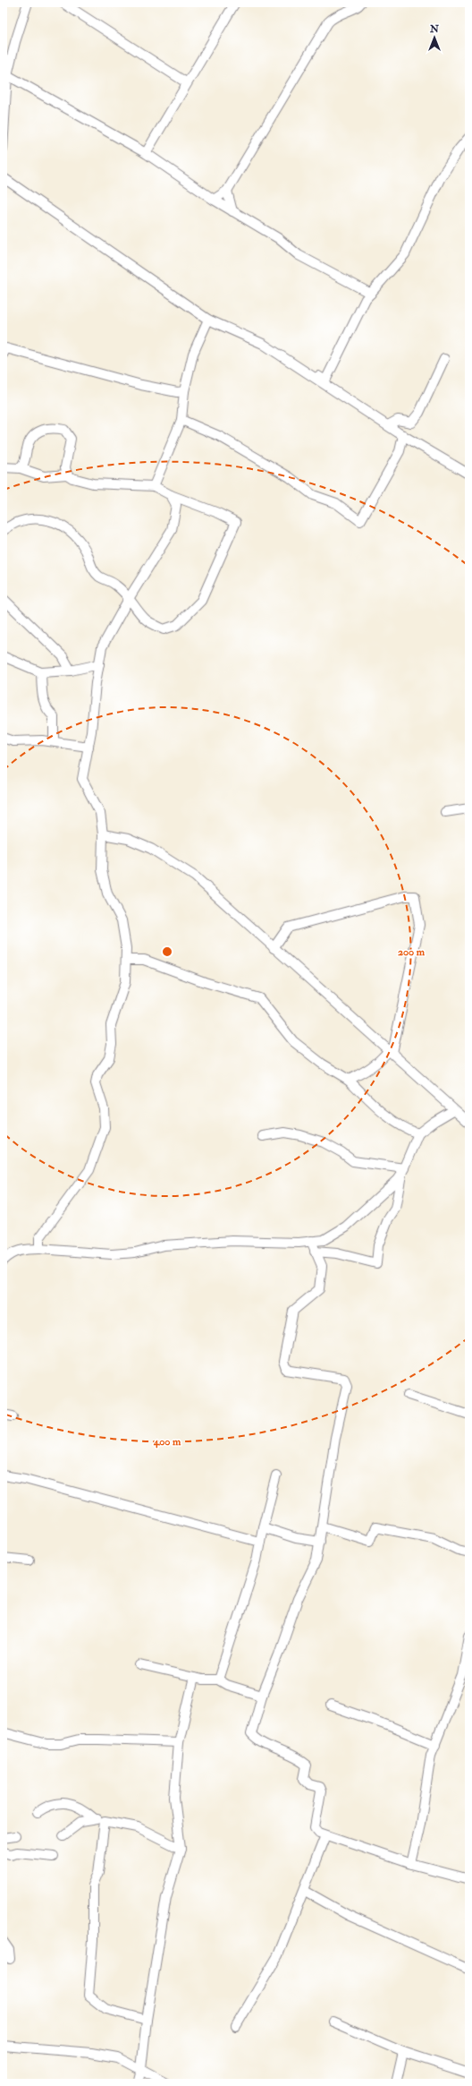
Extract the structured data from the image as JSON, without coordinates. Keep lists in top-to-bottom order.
{
  "north": "top",
  "rings": ["200 m", "400 m"]
}
